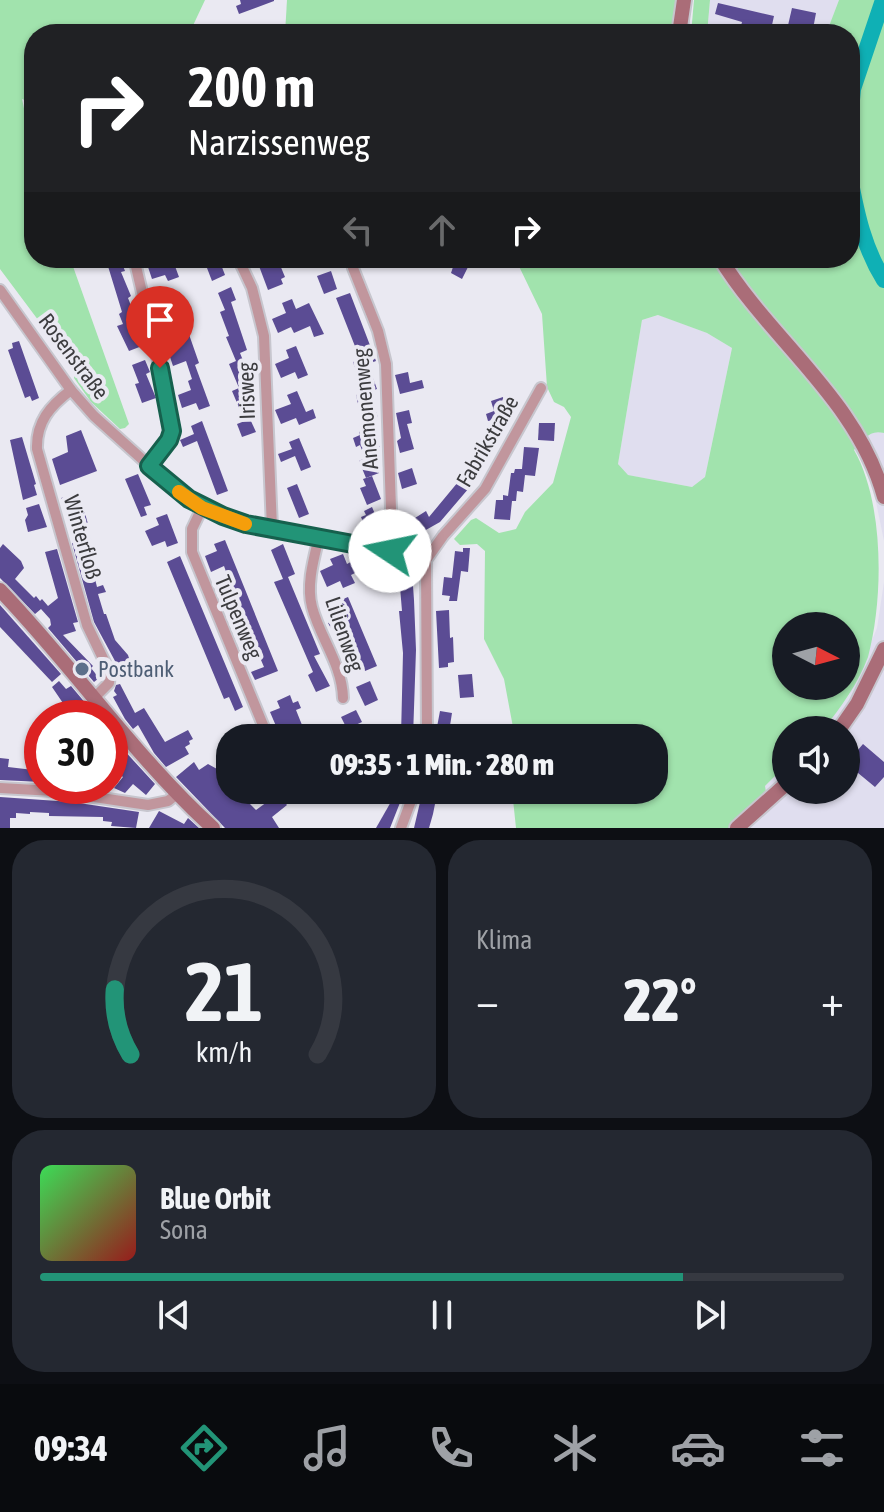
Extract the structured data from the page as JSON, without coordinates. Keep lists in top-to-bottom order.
{
  "streets": {
    "street": [
      "Rosenstraße",
      "Irisweg",
      "Anemonenweg",
      "Fabrikstraße",
      "Winterfloß",
      "Tulpenweg",
      "Lilienweg"
    ]
  },
  "crossings": [
    ["Rosenstraße", "Irisweg"],
    ["Rosenstraße", "Anemonenweg"],
    ["Rosenstraße", "Fabrikstraße"],
    ["Rosenstraße", "Winterfloß"],
    ["Rosenstraße", "Tulpenweg"],
    ["Rosenstraße", "Lilienweg"]
  ],
  "places": ["Postbank"],
  "north": "right",
  "page": {
    "turn": ["200 m", "Narzissenweg"],
    "limit": "30",
    "trip": "09:35 · 1 Min. · 280 m",
    "tile": "Klima",
    "heat": ["−", "22°", "+"],
    "song": ["Blue Orbit", "Sona"],
    "tabs": "09:34",
    "gauge": ["21", "km/h"]
  }
}
